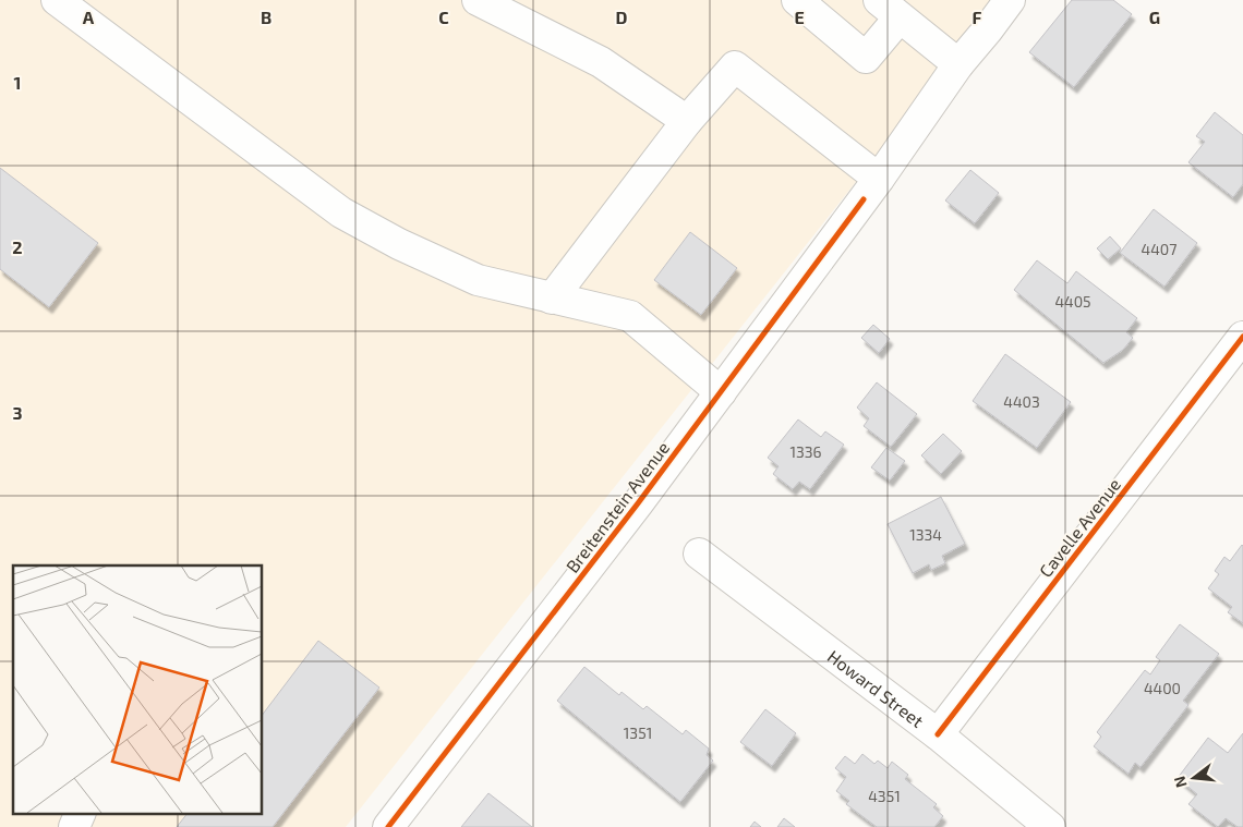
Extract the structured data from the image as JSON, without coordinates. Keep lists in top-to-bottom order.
{
  "streets": {
    "street": ["Breitenstein Avenue", "Cavelle Avenue", "Howard Street"]
  },
  "crossings": [
    ["Cavelle Avenue", "Howard Street"]
  ],
  "house_numbers": [
    "4407",
    "4405",
    "4403",
    "1336",
    "1334",
    "4400",
    "1351",
    "4351"
  ],
  "north": "left",
  "grid": {
    "columns": [
      "A",
      "B",
      "C",
      "D",
      "E",
      "F",
      "G"
    ],
    "rows": ["1", "2", "3"]
  }
}
